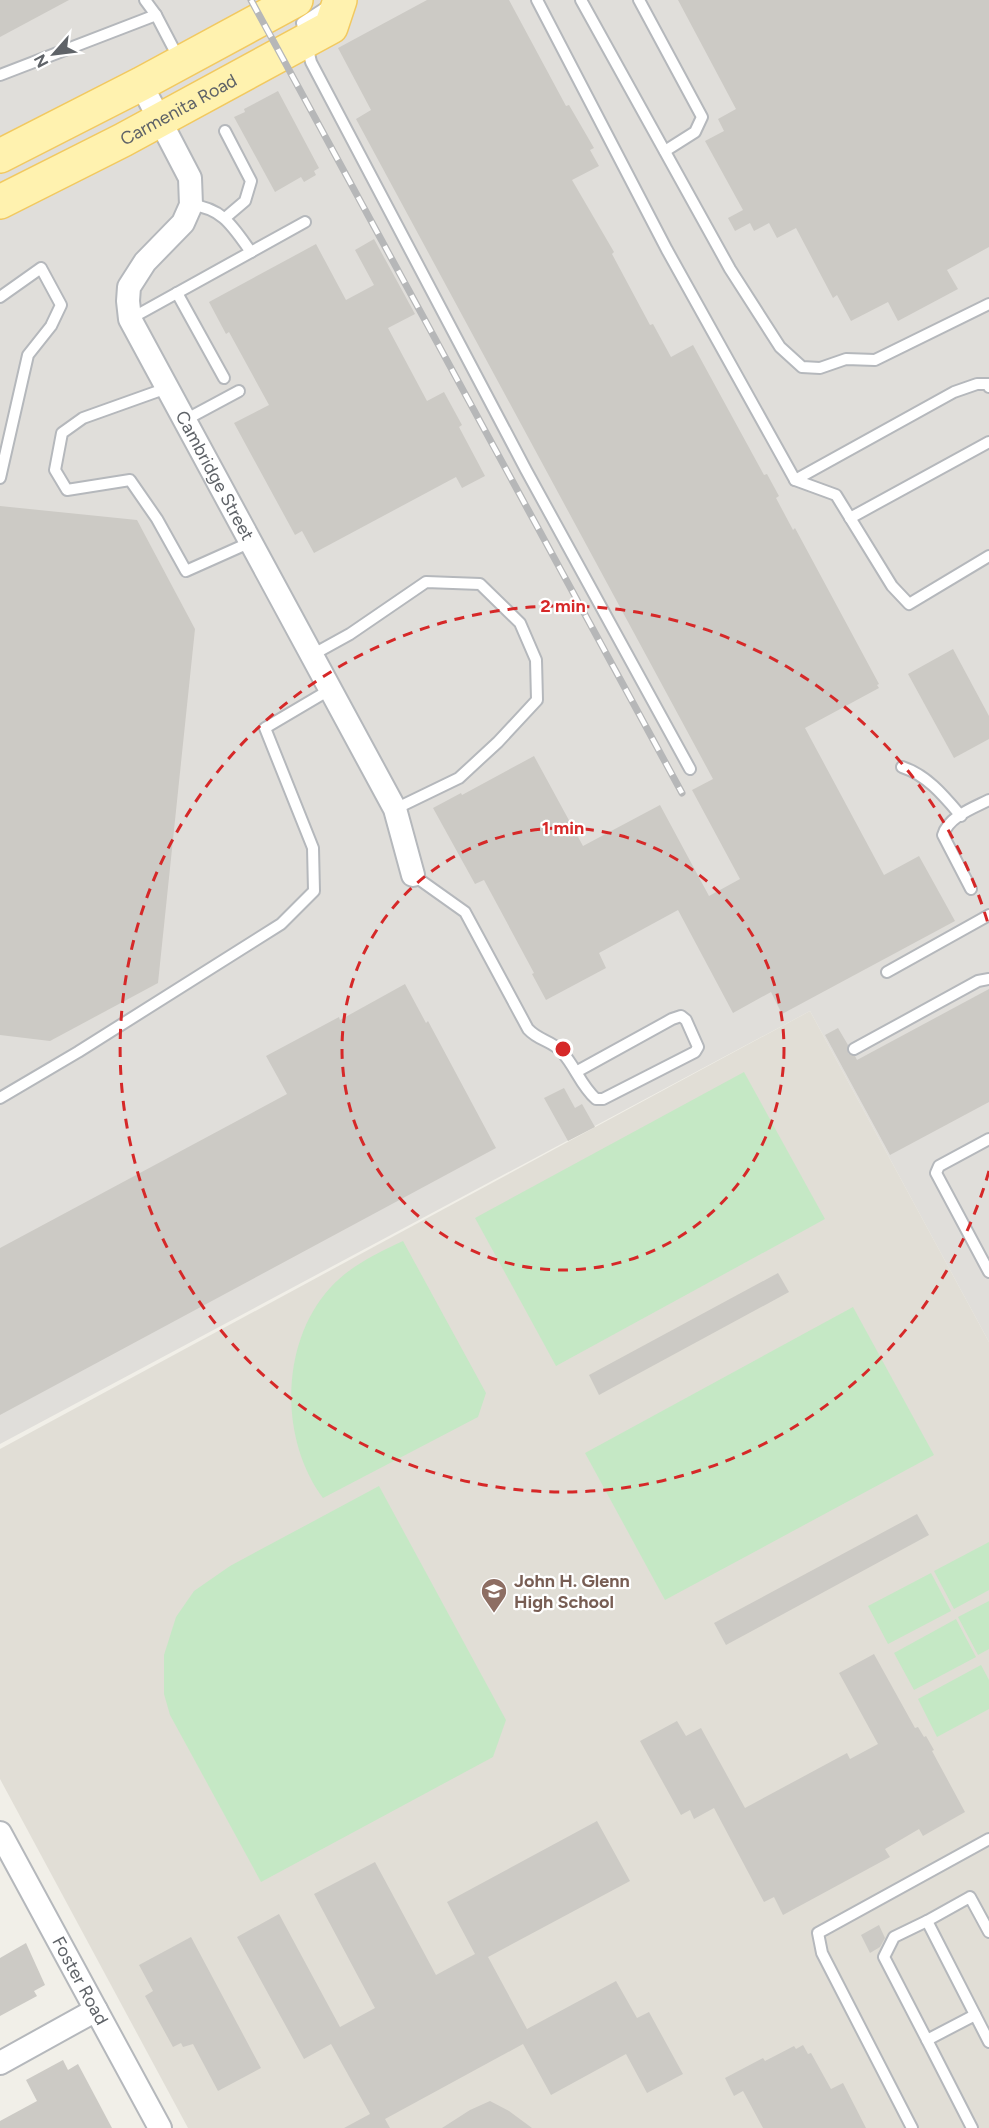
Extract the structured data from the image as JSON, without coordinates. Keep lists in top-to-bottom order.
{
  "streets": {
    "main road": ["Carmenita Road"],
    "street": ["Cambridge Street", "Foster Road"]
  },
  "places": {
    "school or university": ["John H. Glenn High School"]
  },
  "north": "bottom left",
  "rings": ["2 min", "1 min"]
}
